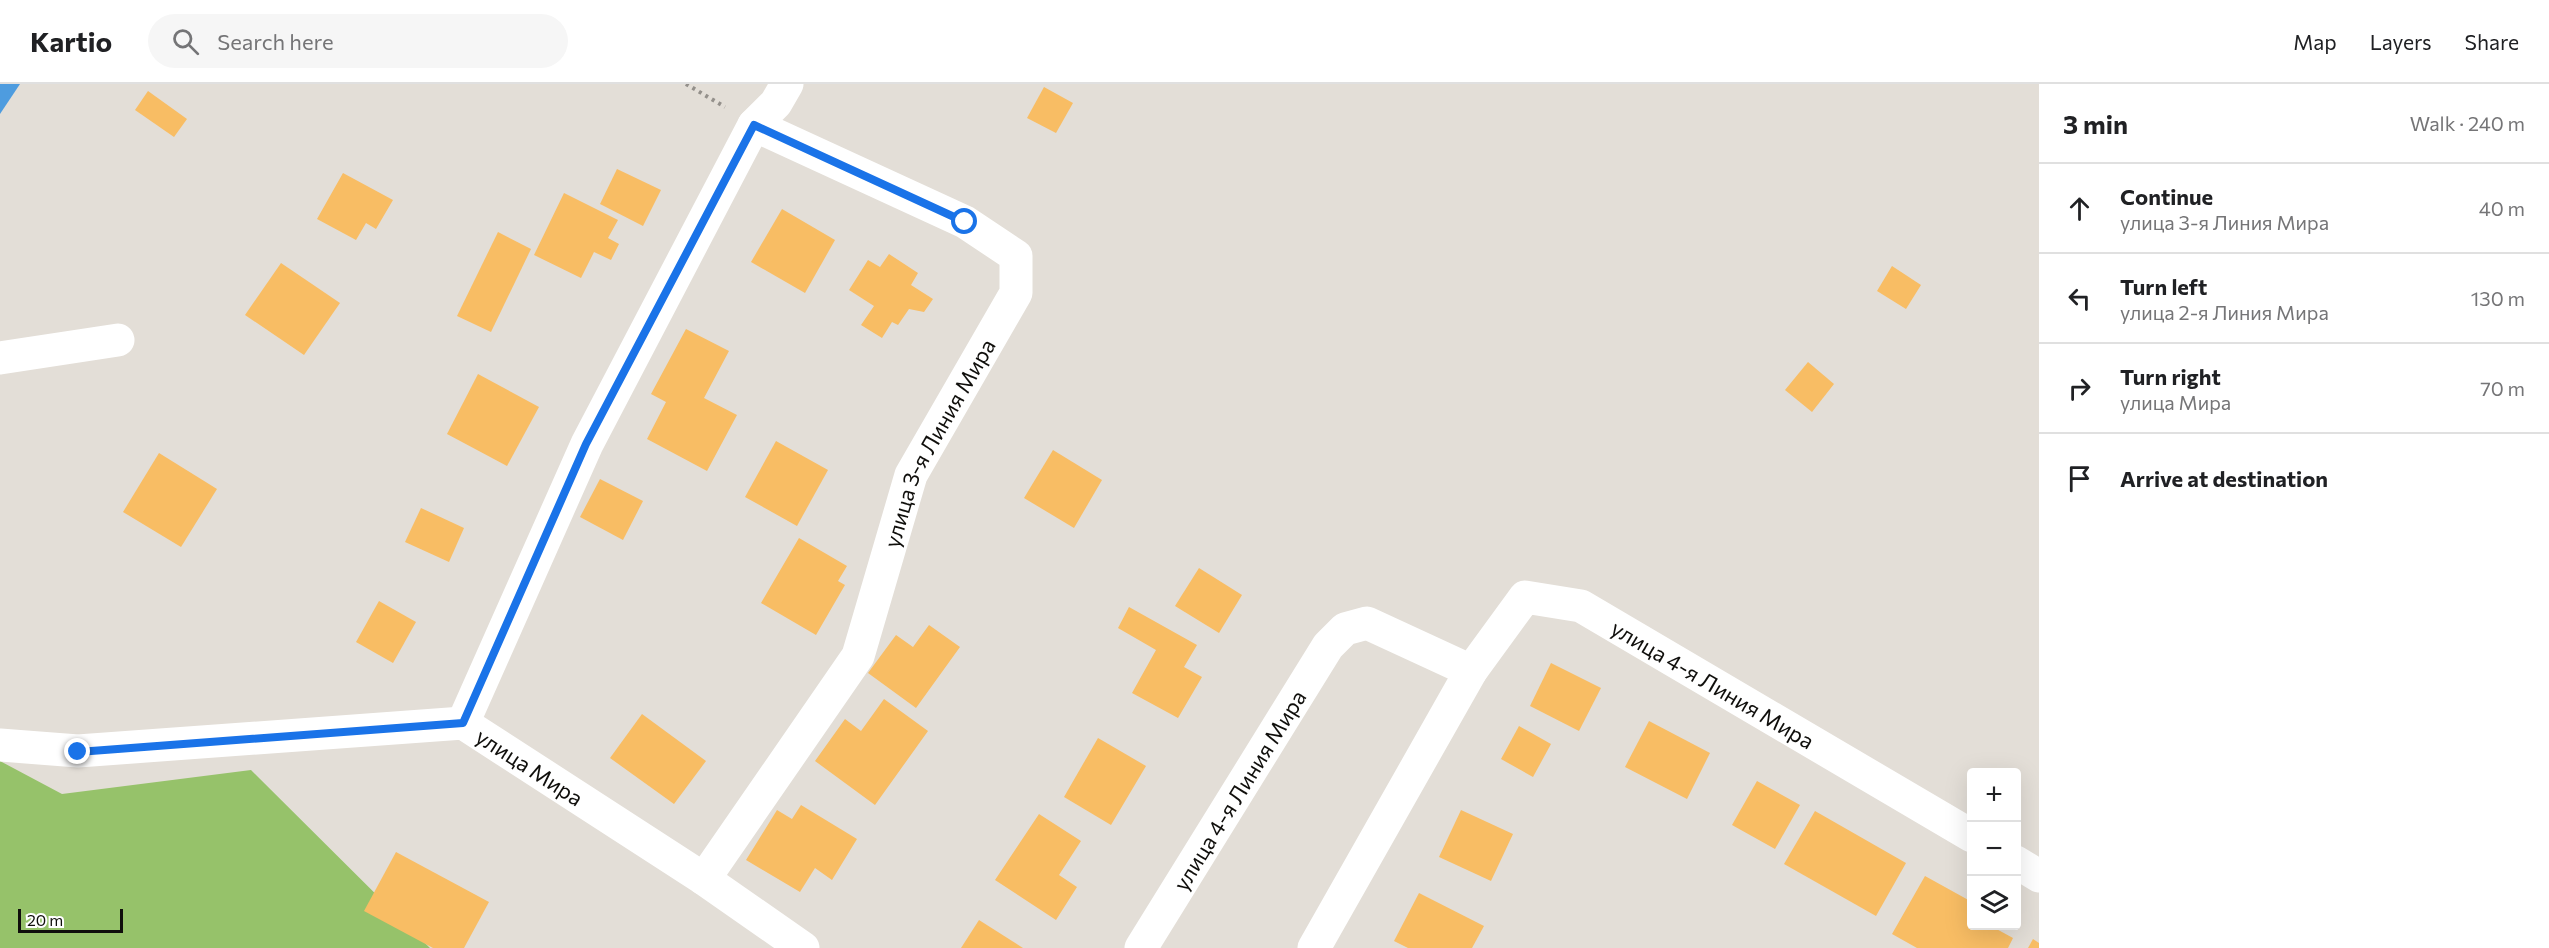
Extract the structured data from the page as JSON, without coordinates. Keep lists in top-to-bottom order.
{
  "streets": {
    "street": ["улица 3-я Линия Мира", "улица 4-я Линия Мира", "улица Мира"]
  },
  "crossings": [
    ["улица 3-я Линия Мира", "улица Мира"]
  ],
  "scale_bar": "20 m",
  "page": {
    "header": "Kartio",
    "search": "Search here",
    "nav": ["Map", "Layers", "Share"],
    "heading": ["3 min", "Walk · 240 m"],
    "list": [
      ["Continue", "улица 3-я Линия Мира", "40 m"],
      ["Turn left", "улица 2-я Линия Мира", "130 m"],
      ["Turn right", "улица Мира", "70 m"],
      "Arrive at destination"
    ],
    "map_buttons": ["+", "−"],
    "scale": "20 m"
  }
}
